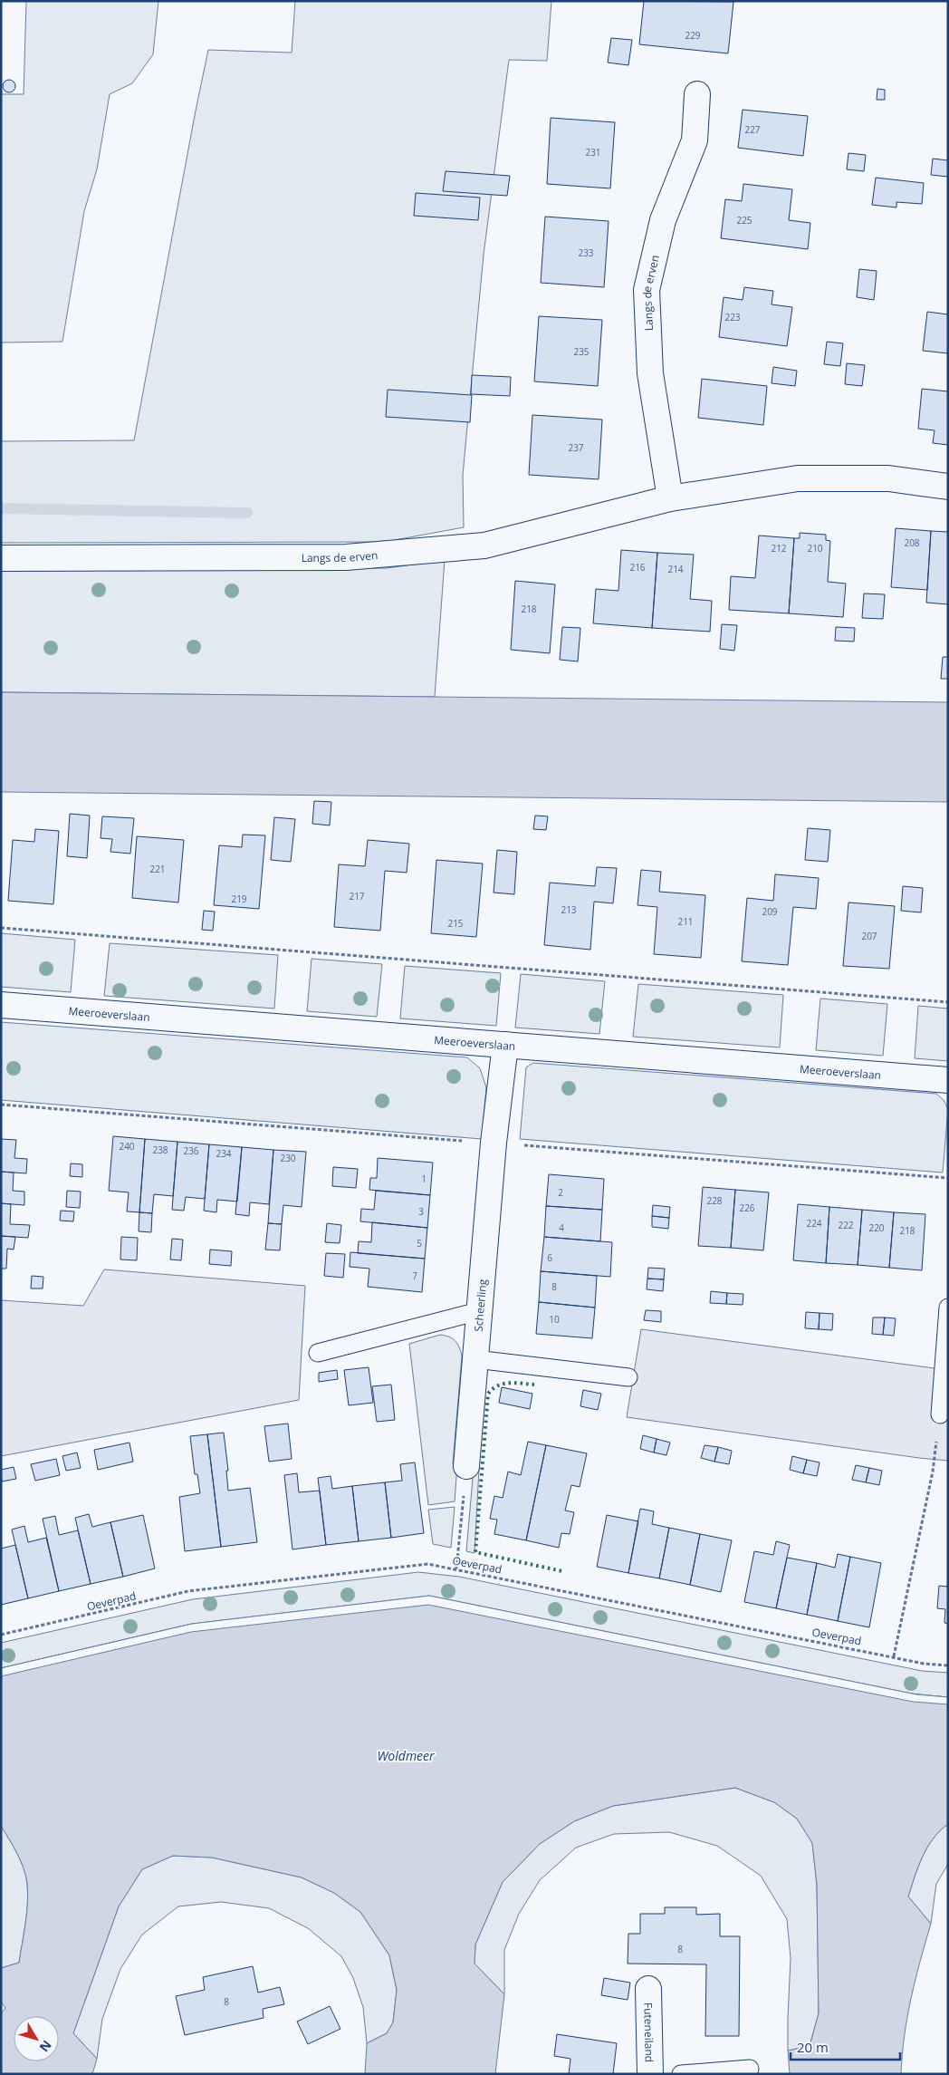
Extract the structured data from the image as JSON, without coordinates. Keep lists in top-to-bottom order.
{
  "streets": {
    "street": [
      "Langs de erven",
      "Meeroeverslaan",
      "Scheerling",
      "Futeneiland"
    ],
    "path": ["Oeverpad"]
  },
  "crossings": [
    ["Meeroeverslaan", "Scheerling"]
  ],
  "water": ["Woldmeer"],
  "house_numbers": [
    "229",
    "227",
    "231",
    "225",
    "233",
    "223",
    "235",
    "237",
    "208",
    "212",
    "210",
    "216",
    "214",
    "218",
    "221",
    "217",
    "219",
    "213",
    "209",
    "211",
    "215",
    "207",
    "240",
    "238",
    "236",
    "234",
    "230",
    "1",
    "2",
    "228",
    "226",
    "3",
    "224",
    "222",
    "4",
    "220",
    "218",
    "5",
    "6",
    "7",
    "8",
    "10",
    "8",
    "8"
  ],
  "scale_bar": "20 m",
  "north": "bottom right"
}
